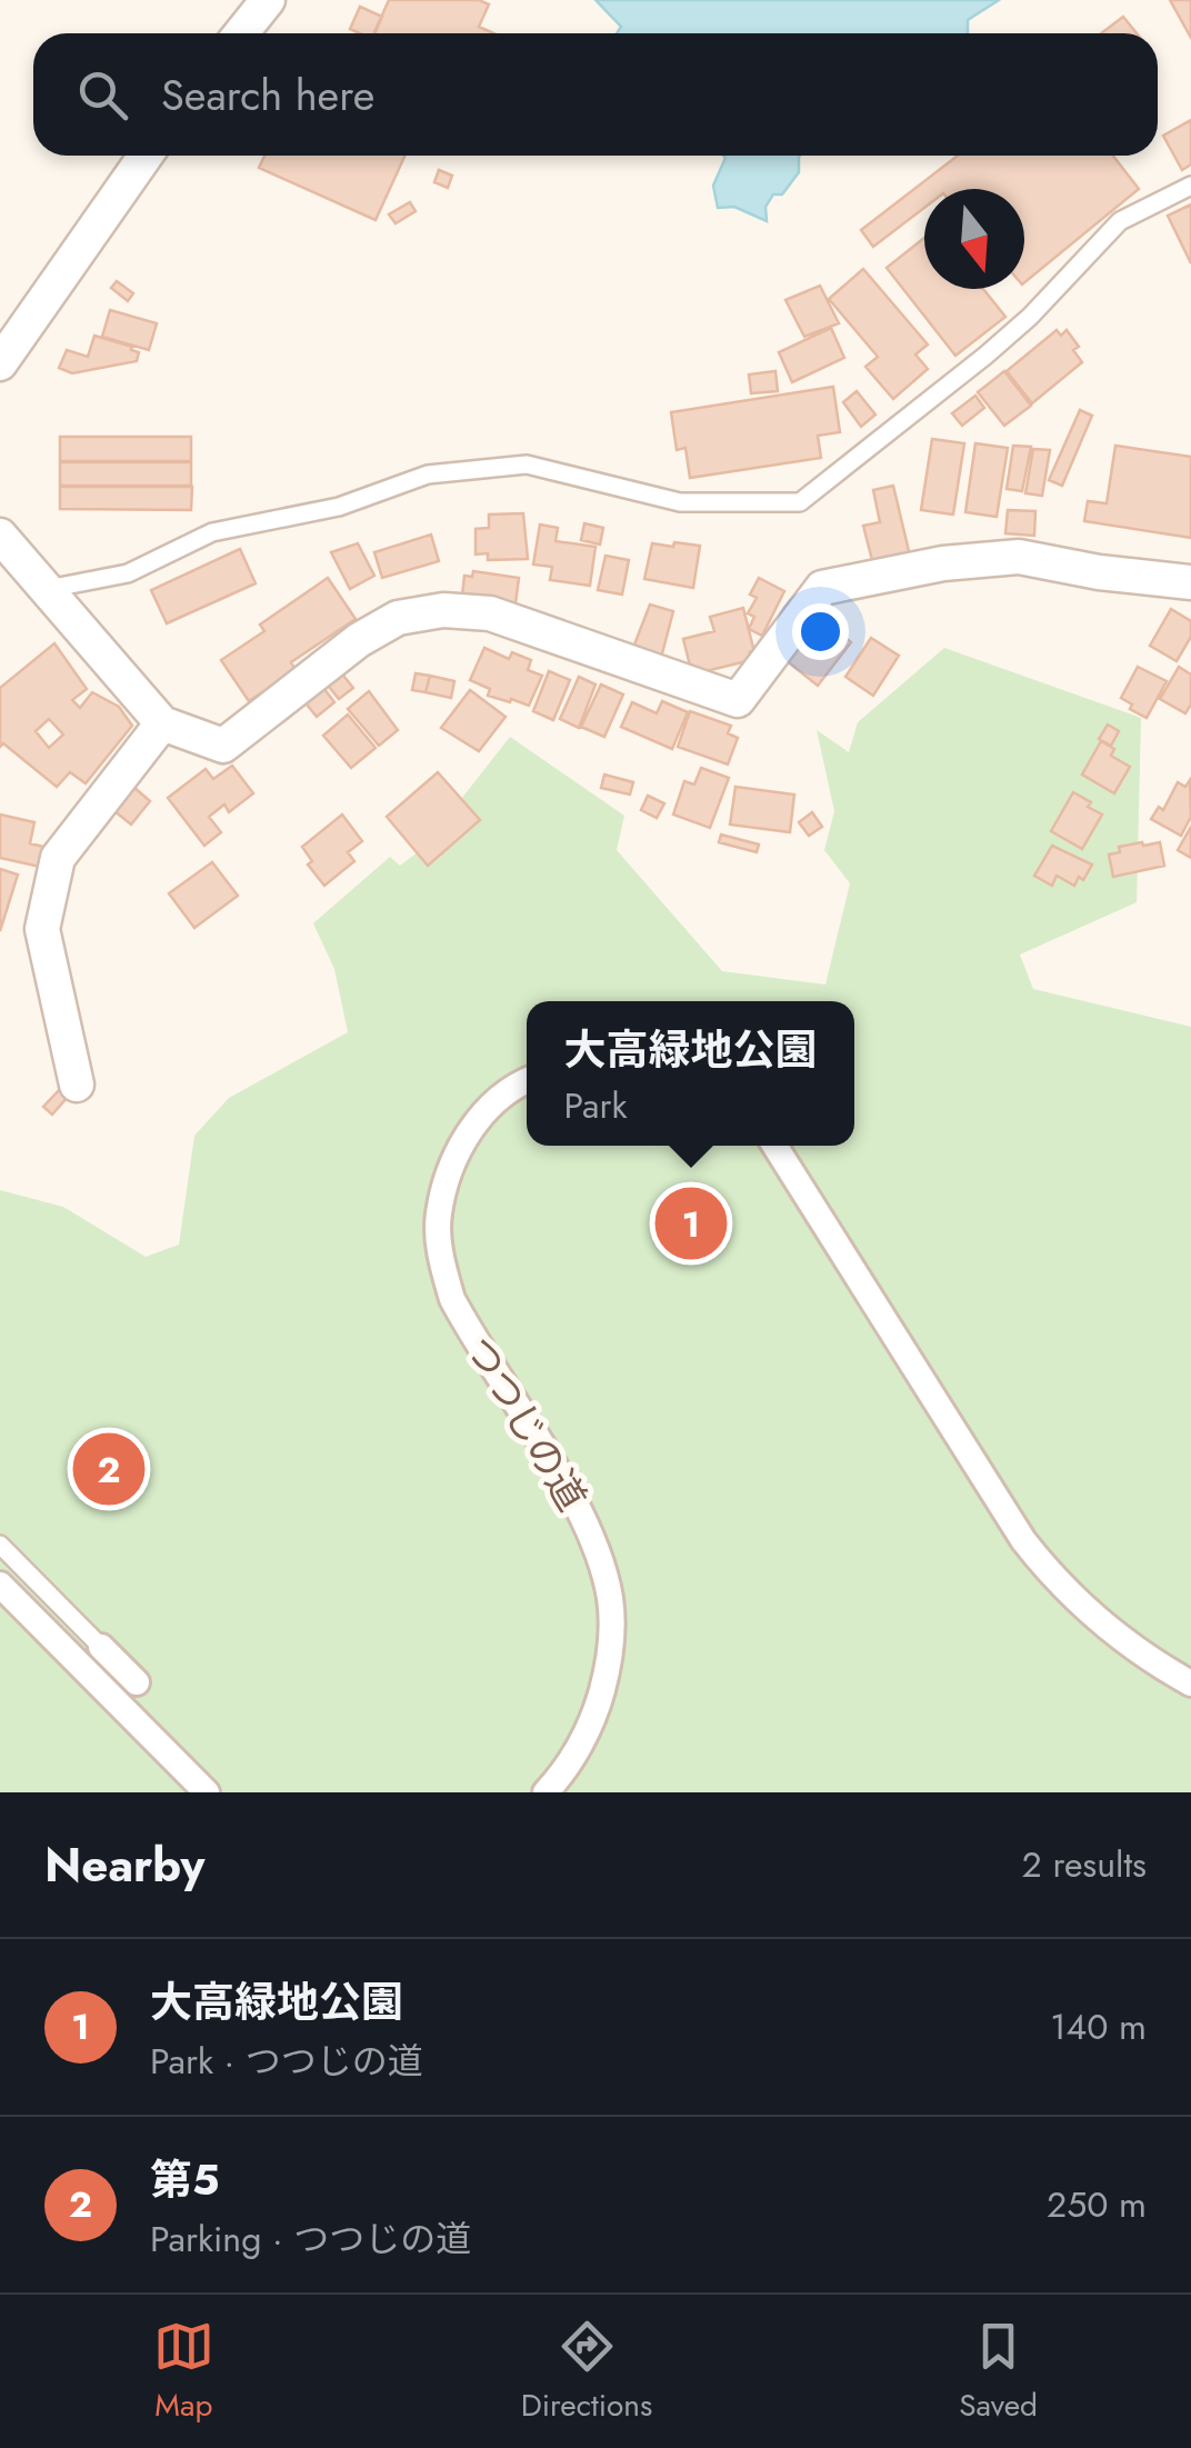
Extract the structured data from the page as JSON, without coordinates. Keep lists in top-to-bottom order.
{
  "streets": {
    "street": ["つつじの道"]
  },
  "north": "bottom",
  "page": {
    "search": "Search here",
    "popup": ["大高緑地公園", "Park"],
    "pins": ["1", "2"],
    "heading": ["Nearby", "2 results"],
    "list": [
      {
        "mark": "1",
        "name": "大高緑地公園",
        "note": "Park · つつじの道",
        "value": "140 m"
      },
      {
        "mark": "2",
        "name": "第5",
        "note": "Parking · つつじの道",
        "value": "250 m"
      }
    ],
    "nav": ["Map", "Directions", "Saved"]
  }
}
